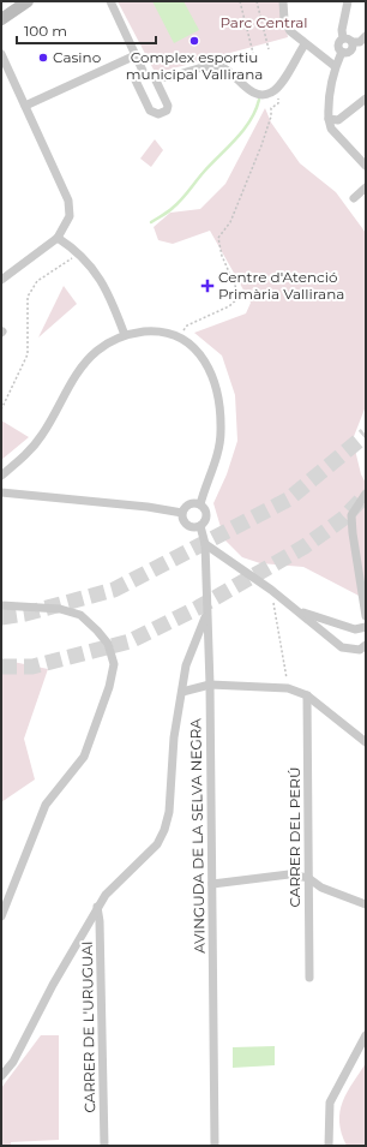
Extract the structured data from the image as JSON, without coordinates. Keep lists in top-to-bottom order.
{
  "streets": {
    "street": ["AVINGUDA DE LA SELVA NEGRA", "CARRER DEL PERÚ", "CARRER DE L'URUGUAI"]
  },
  "parks": ["Parc Central"],
  "places": {
    "other": ["Complex esportiu municipal Vallirana", "Casino"],
    "health": ["Centre d'Atenció Primària Vallirana"]
  },
  "scale_bar": "100 m"
}
